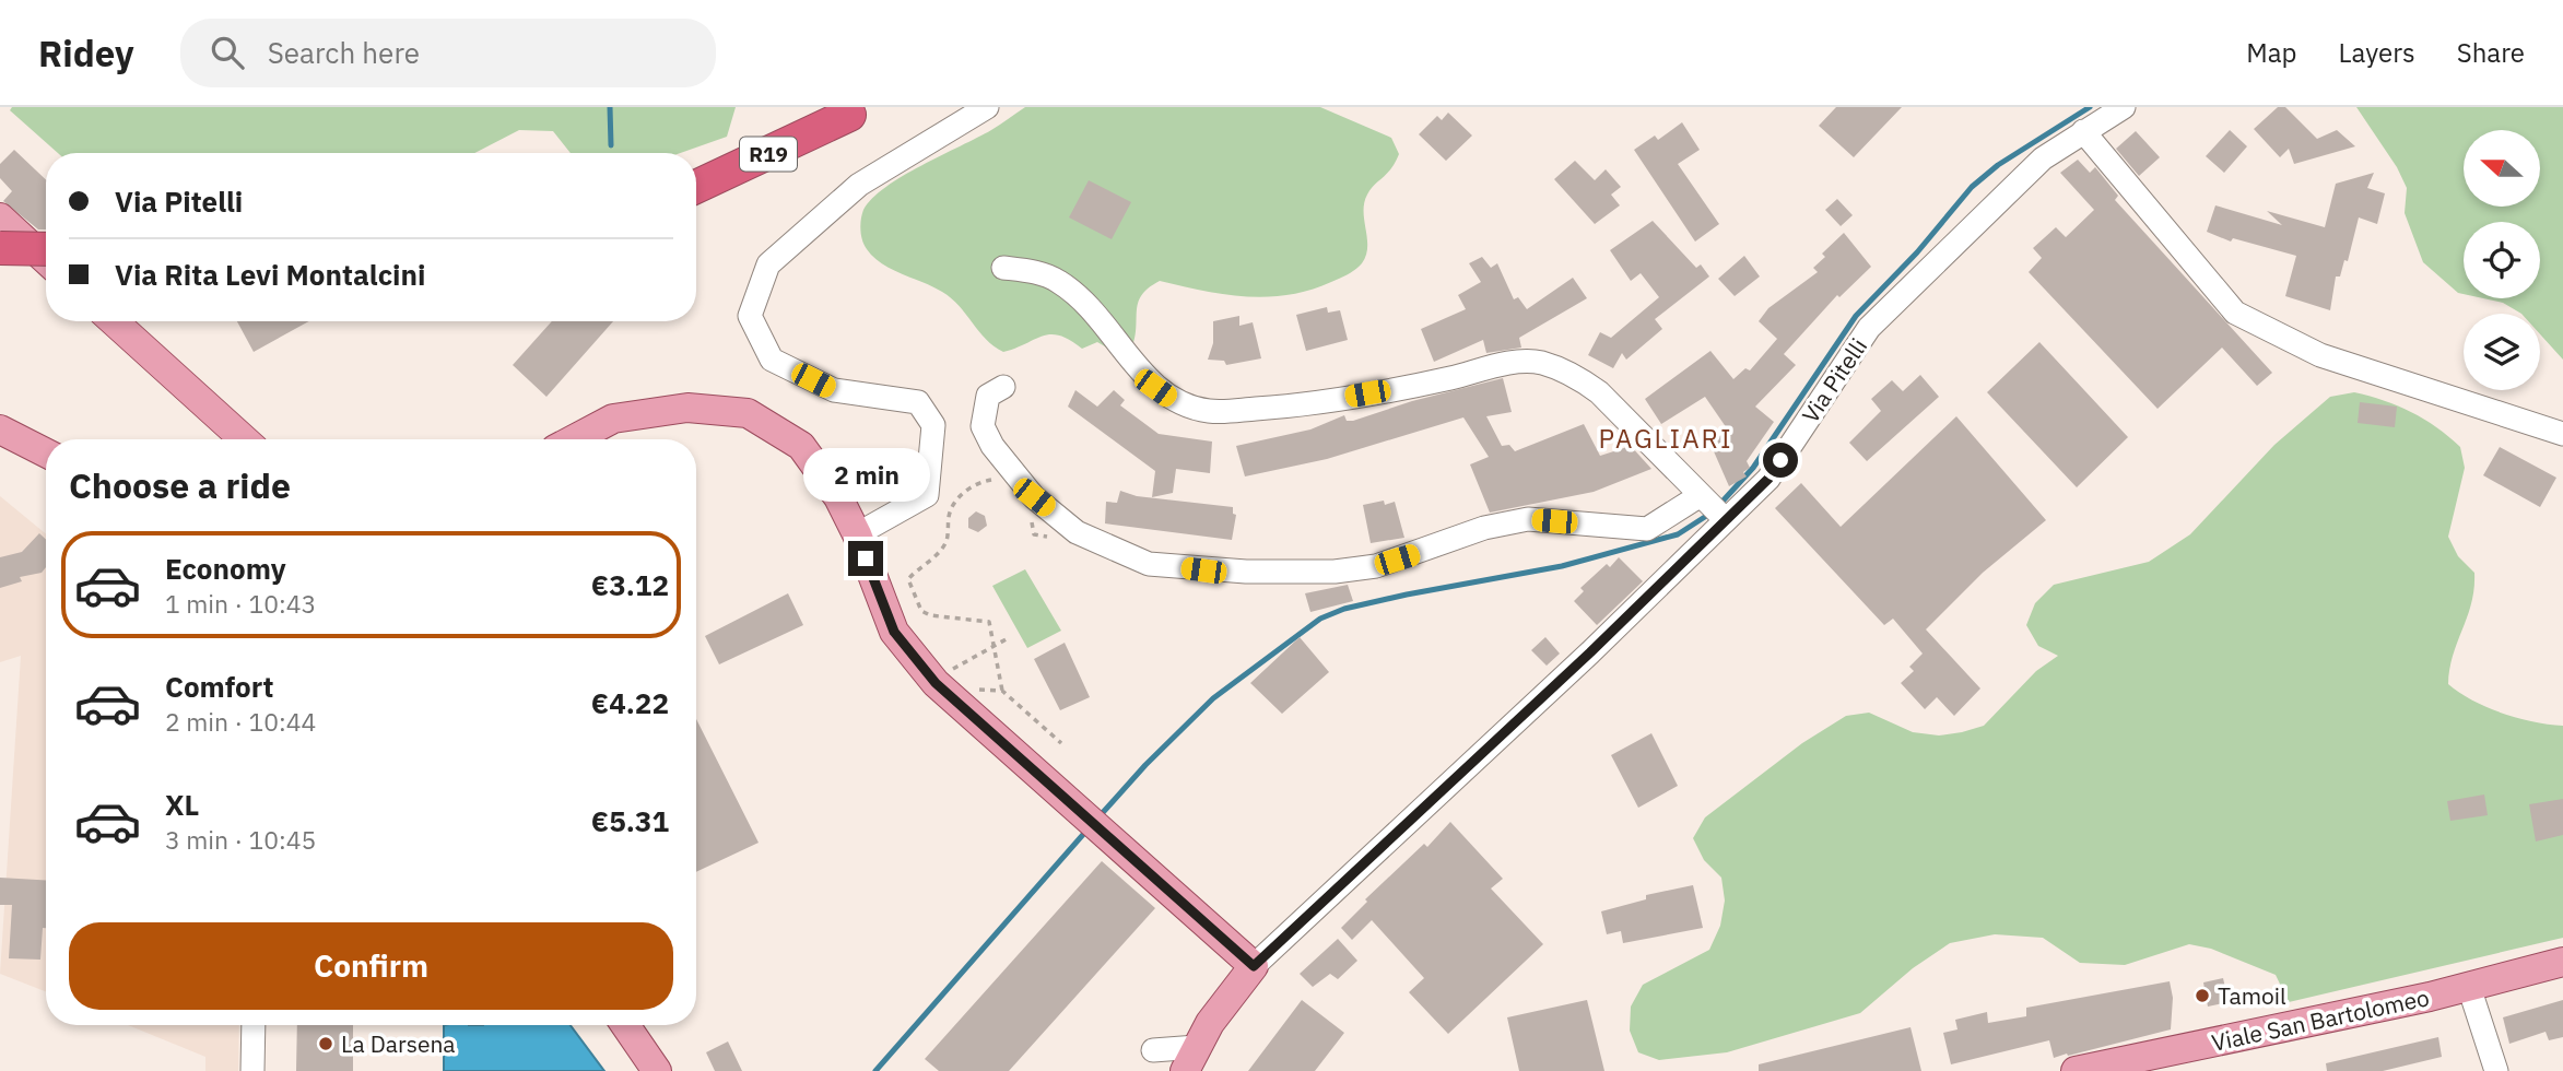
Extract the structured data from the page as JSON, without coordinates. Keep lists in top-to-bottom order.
{
  "streets": {
    "highway": ["R19"],
    "main road": ["Via Pitelli", "Viale San Bartolomeo"]
  },
  "districts": ["PAGLIARI"],
  "places": ["Tamoil", "La Darsena"],
  "north": "left",
  "page": {
    "header": "Ridey",
    "search": "Search here",
    "nav": ["Map", "Layers", "Share"],
    "banner": ["Via Pitelli", "Via Rita Levi Montalcini"],
    "heading": "Choose a ride",
    "bubble": "2 min",
    "list": [
      {
        "name": "Economy",
        "note": "1 min · 10:43",
        "value": "€3.12"
      },
      {
        "name": "Comfort",
        "note": "2 min · 10:44",
        "value": "€4.22"
      },
      {
        "name": "XL",
        "note": "3 min · 10:45",
        "value": "€5.31"
      }
    ],
    "buttons": "Confirm"
  }
}
